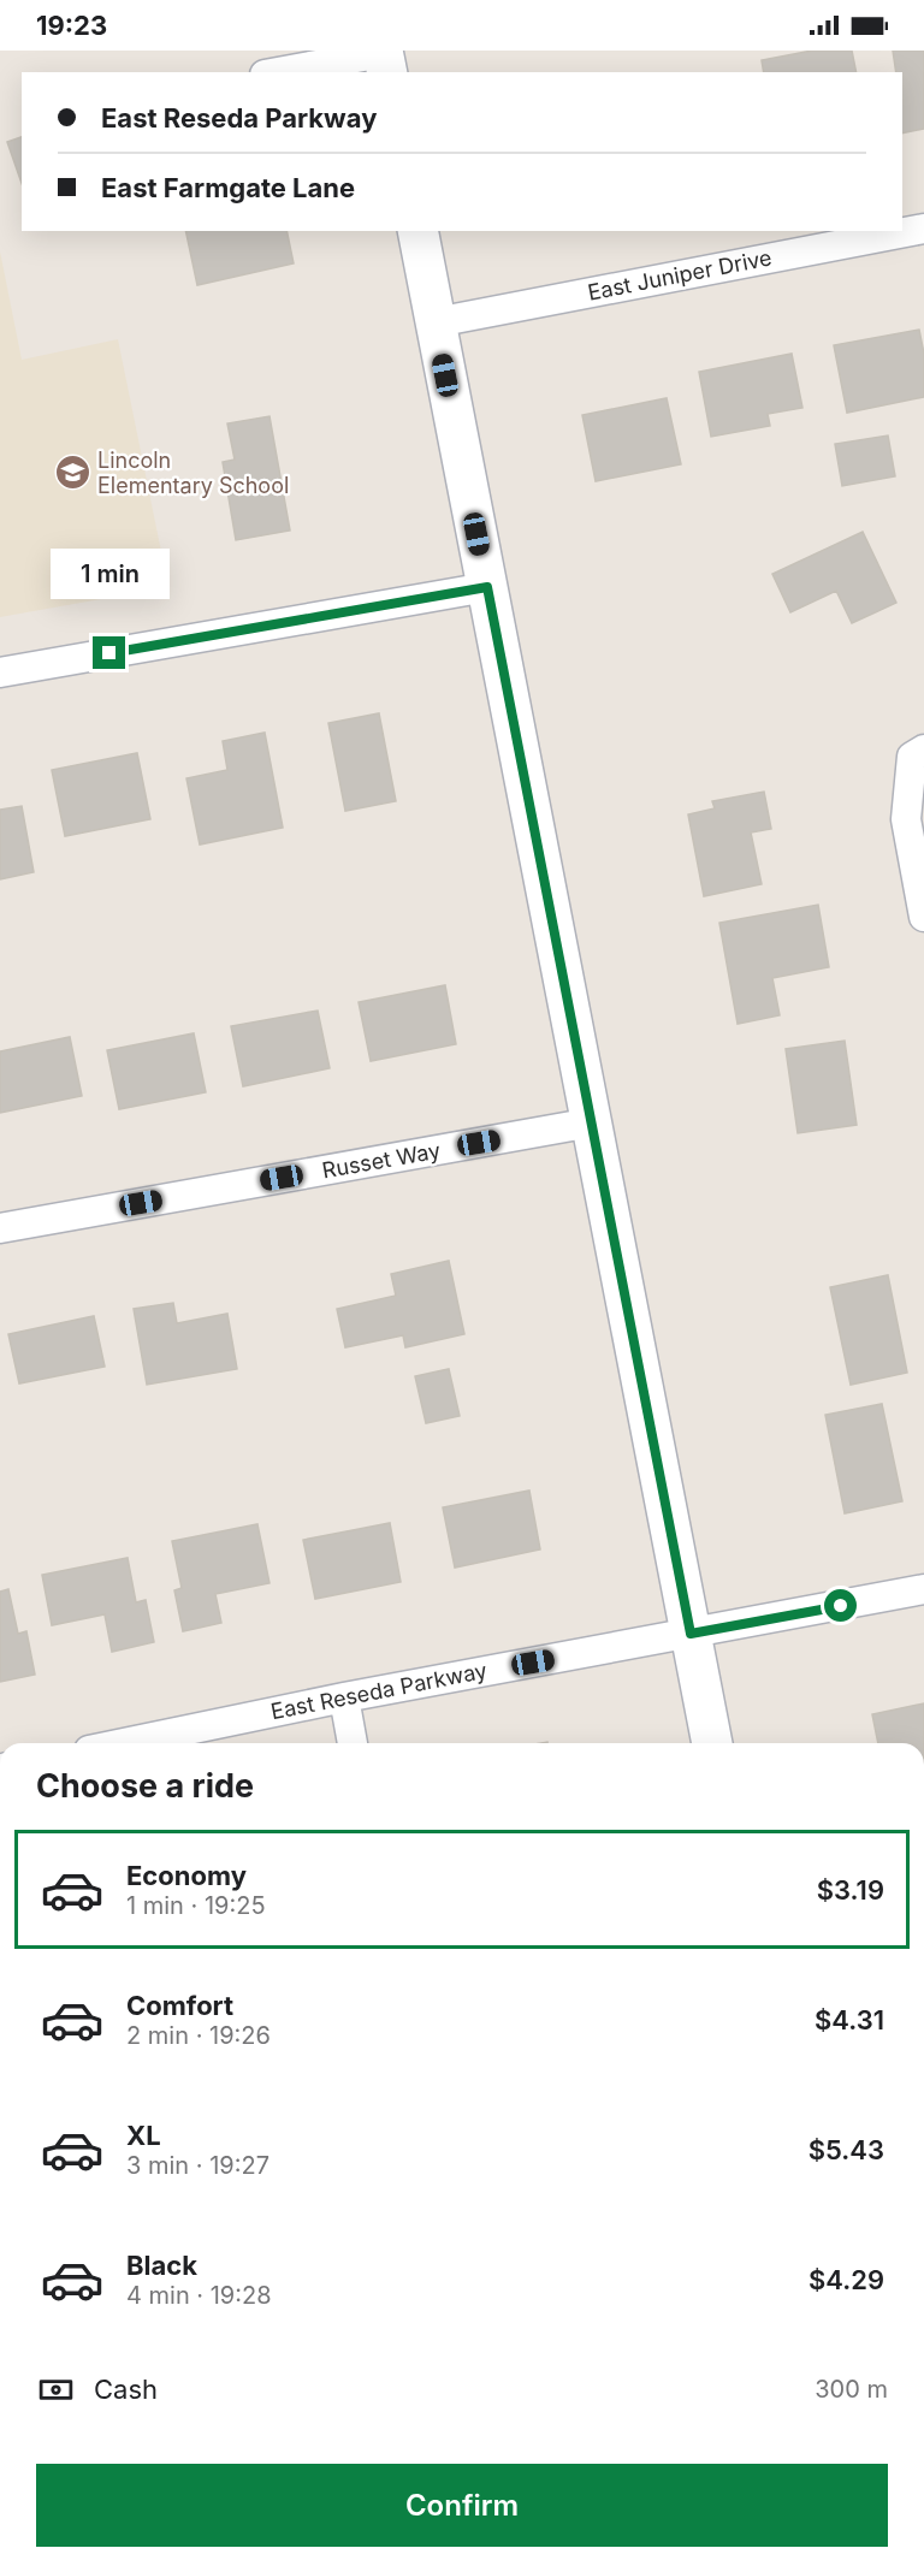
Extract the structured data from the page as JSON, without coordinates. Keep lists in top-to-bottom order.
{
  "streets": {
    "street": ["East Juniper Drive", "Russet Way", "East Reseda Parkway"]
  },
  "places": {
    "school or university": ["Lincoln Elementary School"]
  },
  "page": {
    "status": "19:23",
    "banner": ["East Reseda Parkway", "East Farmgate Lane"],
    "bubble": "1 min",
    "heading": "Choose a ride",
    "list": [
      {
        "name": "Economy",
        "note": "1 min · 19:25",
        "value": "$3.19"
      },
      {
        "name": "Comfort",
        "note": "2 min · 19:26",
        "value": "$4.31"
      },
      {
        "name": "XL",
        "note": "3 min · 19:27",
        "value": "$5.43"
      },
      {
        "name": "Black",
        "note": "4 min · 19:28",
        "value": "$4.29"
      }
    ],
    "pay": ["Cash", "300 m"],
    "buttons": "Confirm"
  }
}
